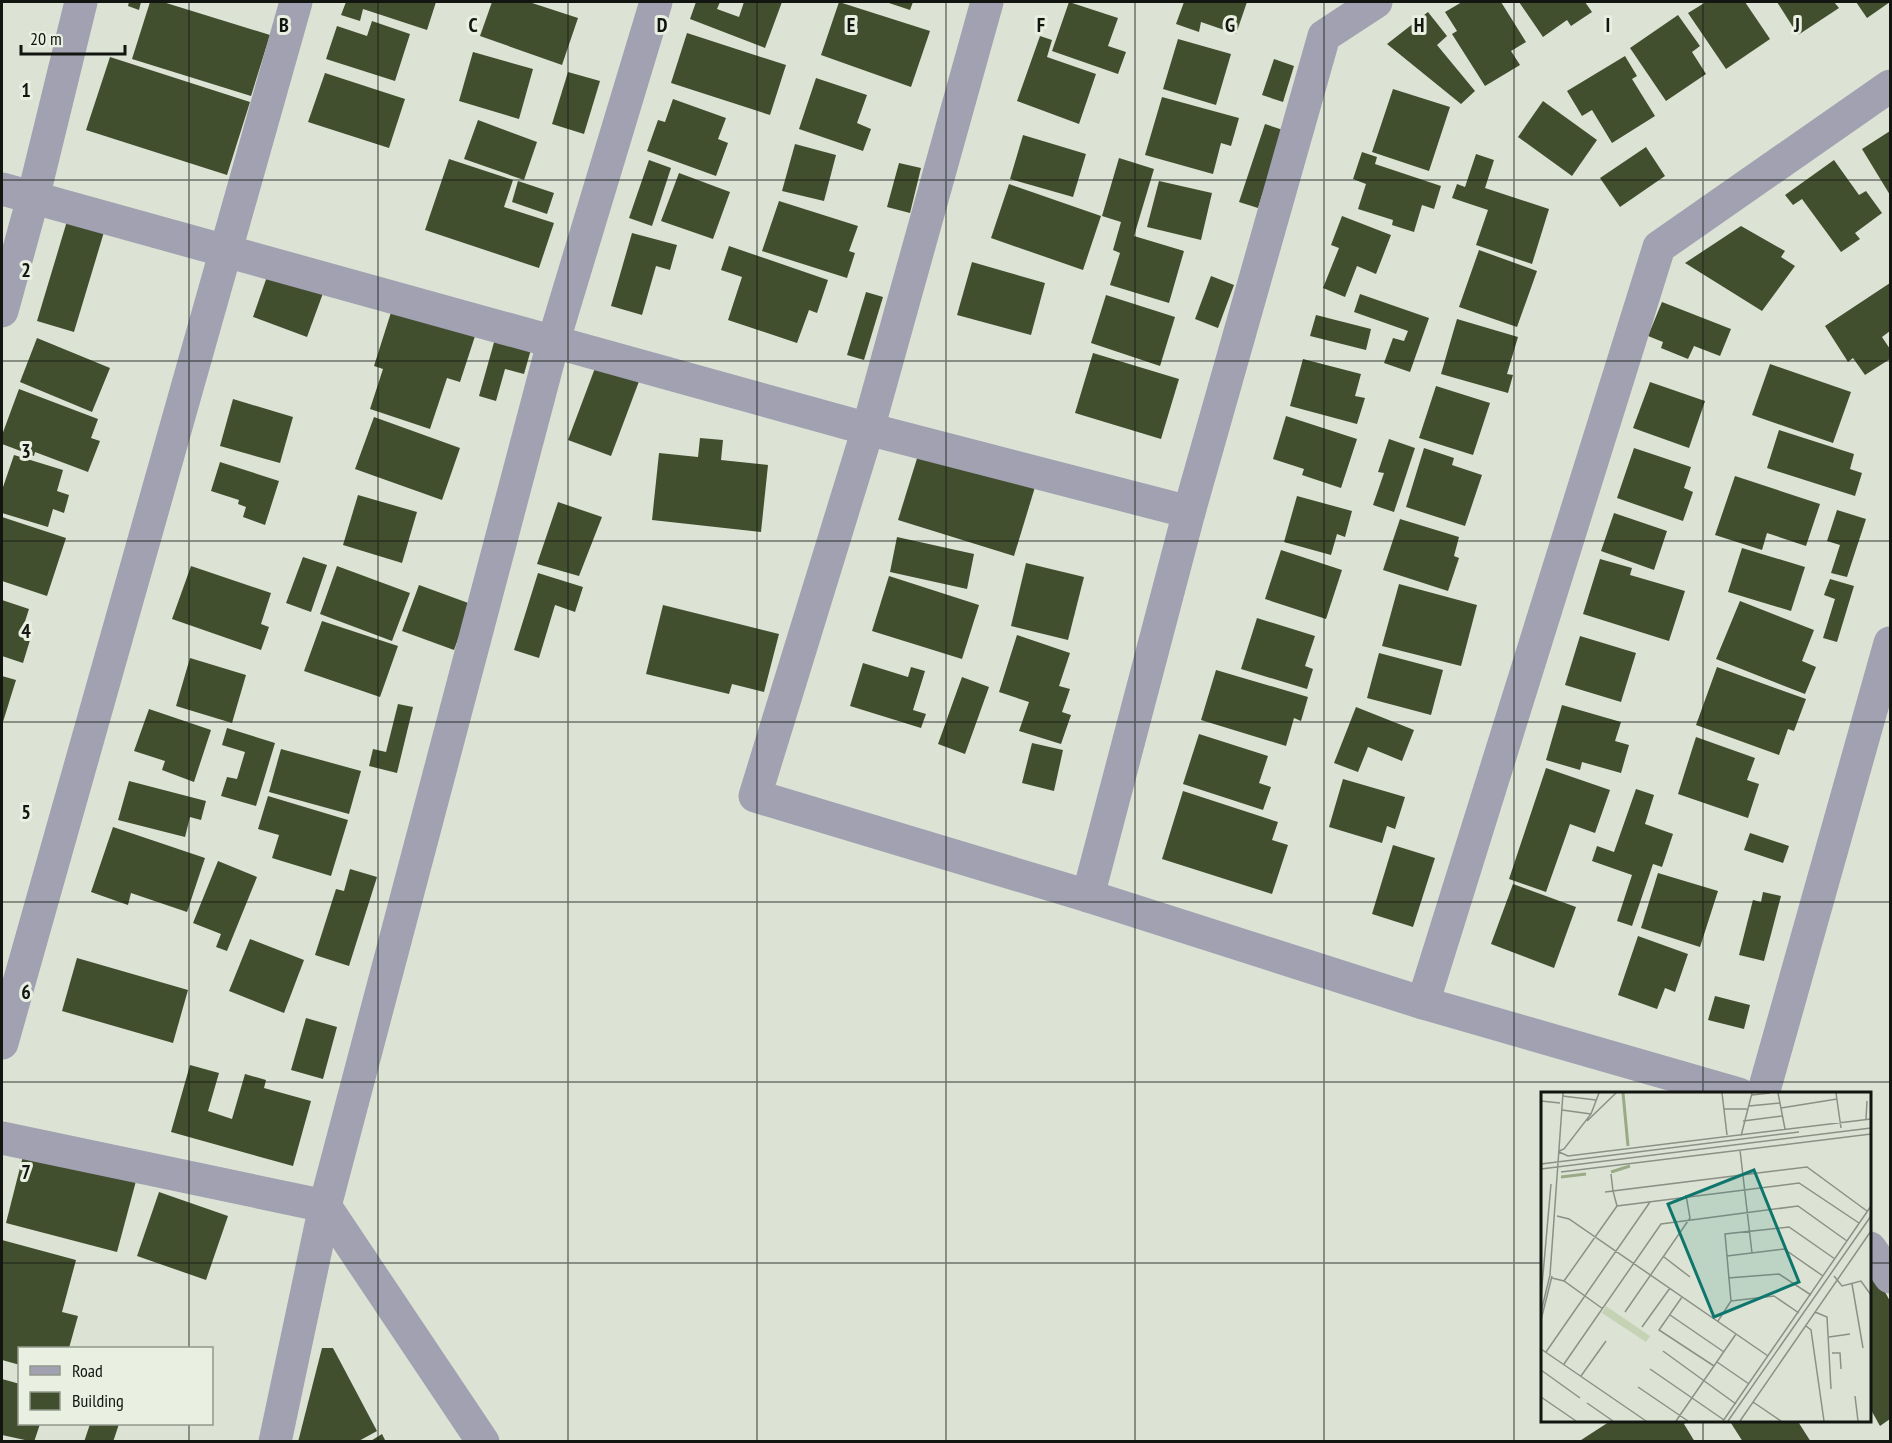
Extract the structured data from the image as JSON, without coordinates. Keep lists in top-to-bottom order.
{
  "legend": ["Road", "Building"],
  "scale_bar": "20 m",
  "grid": {
    "columns": [
      "B",
      "C",
      "D",
      "E",
      "F",
      "G",
      "H",
      "I",
      "J"
    ],
    "rows": [
      "1",
      "2",
      "3",
      "4",
      "5",
      "6",
      "7"
    ]
  }
}
